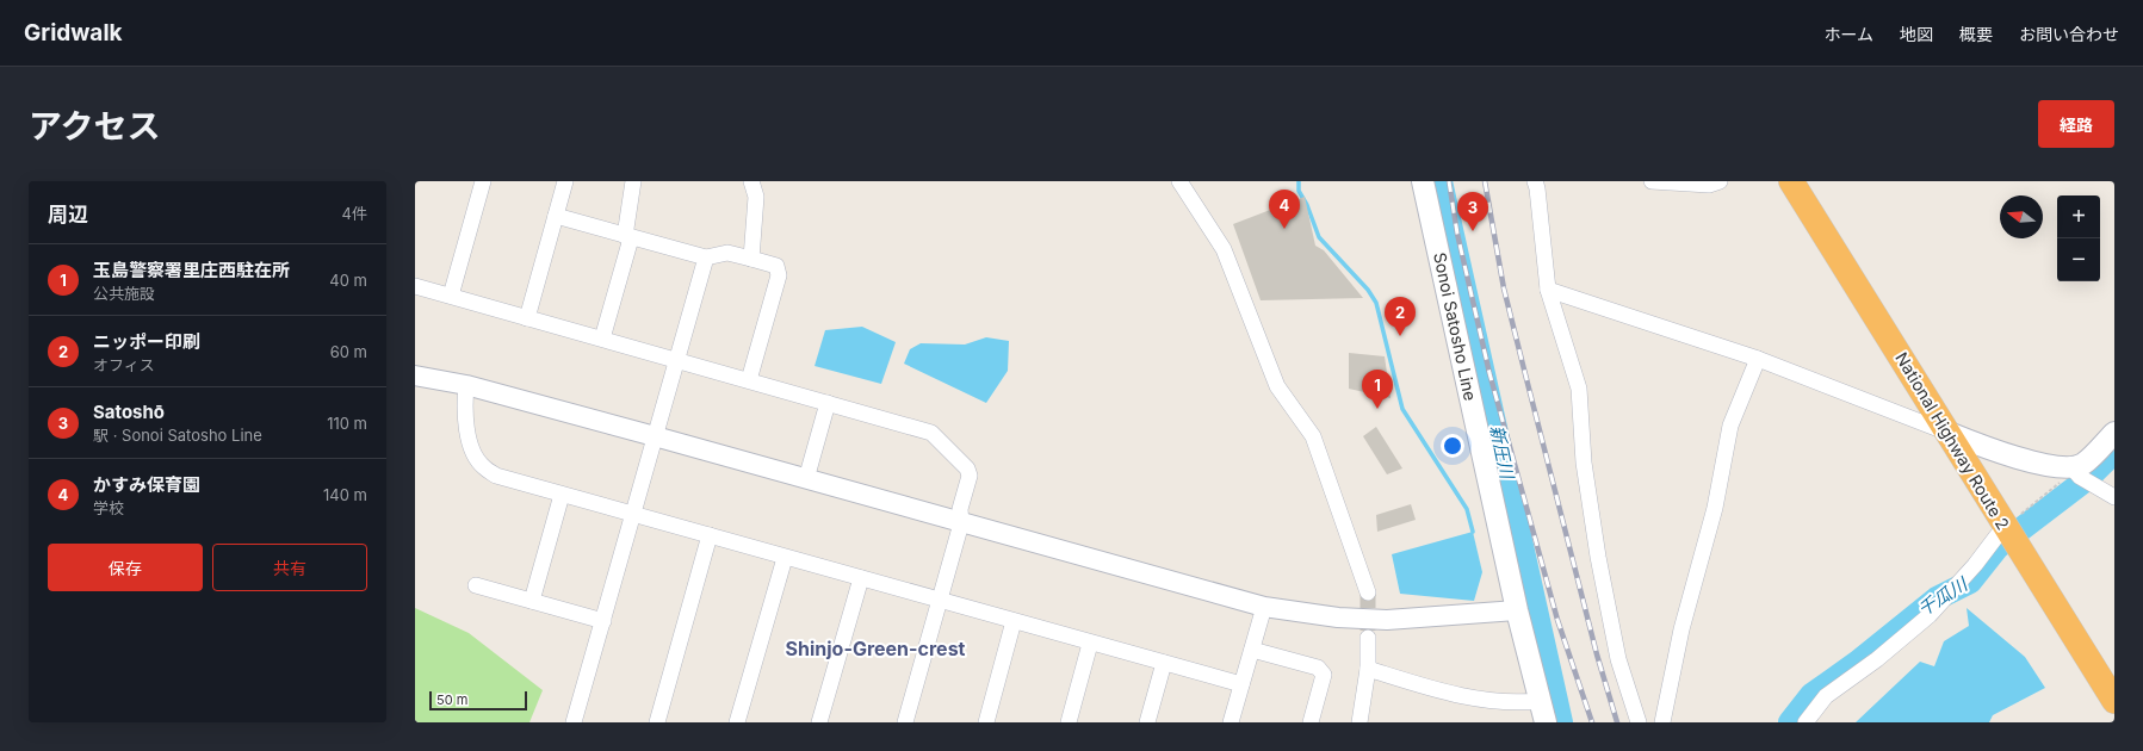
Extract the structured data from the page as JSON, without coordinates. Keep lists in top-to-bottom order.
{
  "streets": {
    "highway": ["National Highway Route 2"],
    "main road": ["Sonoi Satosho Line"]
  },
  "districts": ["Shinjo-Green-crest"],
  "water": ["新圧川", "千瓜川"],
  "scale_bar": "50 m",
  "north": "left",
  "page": {
    "header": "Gridwalk",
    "nav": [
      "ホーム",
      "地図",
      "概要",
      "お問い合わせ"
    ],
    "title": "アクセス",
    "buttons": [
      "経路",
      ["保存", "共有"]
    ],
    "heading": ["周辺", "4件"],
    "pins": [
      "4",
      "3",
      "2",
      "1"
    ],
    "map_buttons": ["+", "−"],
    "list": [
      {
        "mark": "1",
        "name": "玉島警察署里庄西駐在所",
        "note": "公共施設",
        "value": "40 m"
      },
      {
        "mark": "2",
        "name": "ニッポー印刷",
        "note": "オフィス",
        "value": "60 m"
      },
      {
        "mark": "3",
        "name": "Satoshō",
        "note": "駅 · Sonoi Satosho Line",
        "value": "110 m"
      },
      {
        "mark": "4",
        "name": "かすみ保育園",
        "note": "学校",
        "value": "140 m"
      }
    ],
    "scale": "50 m"
  }
}
